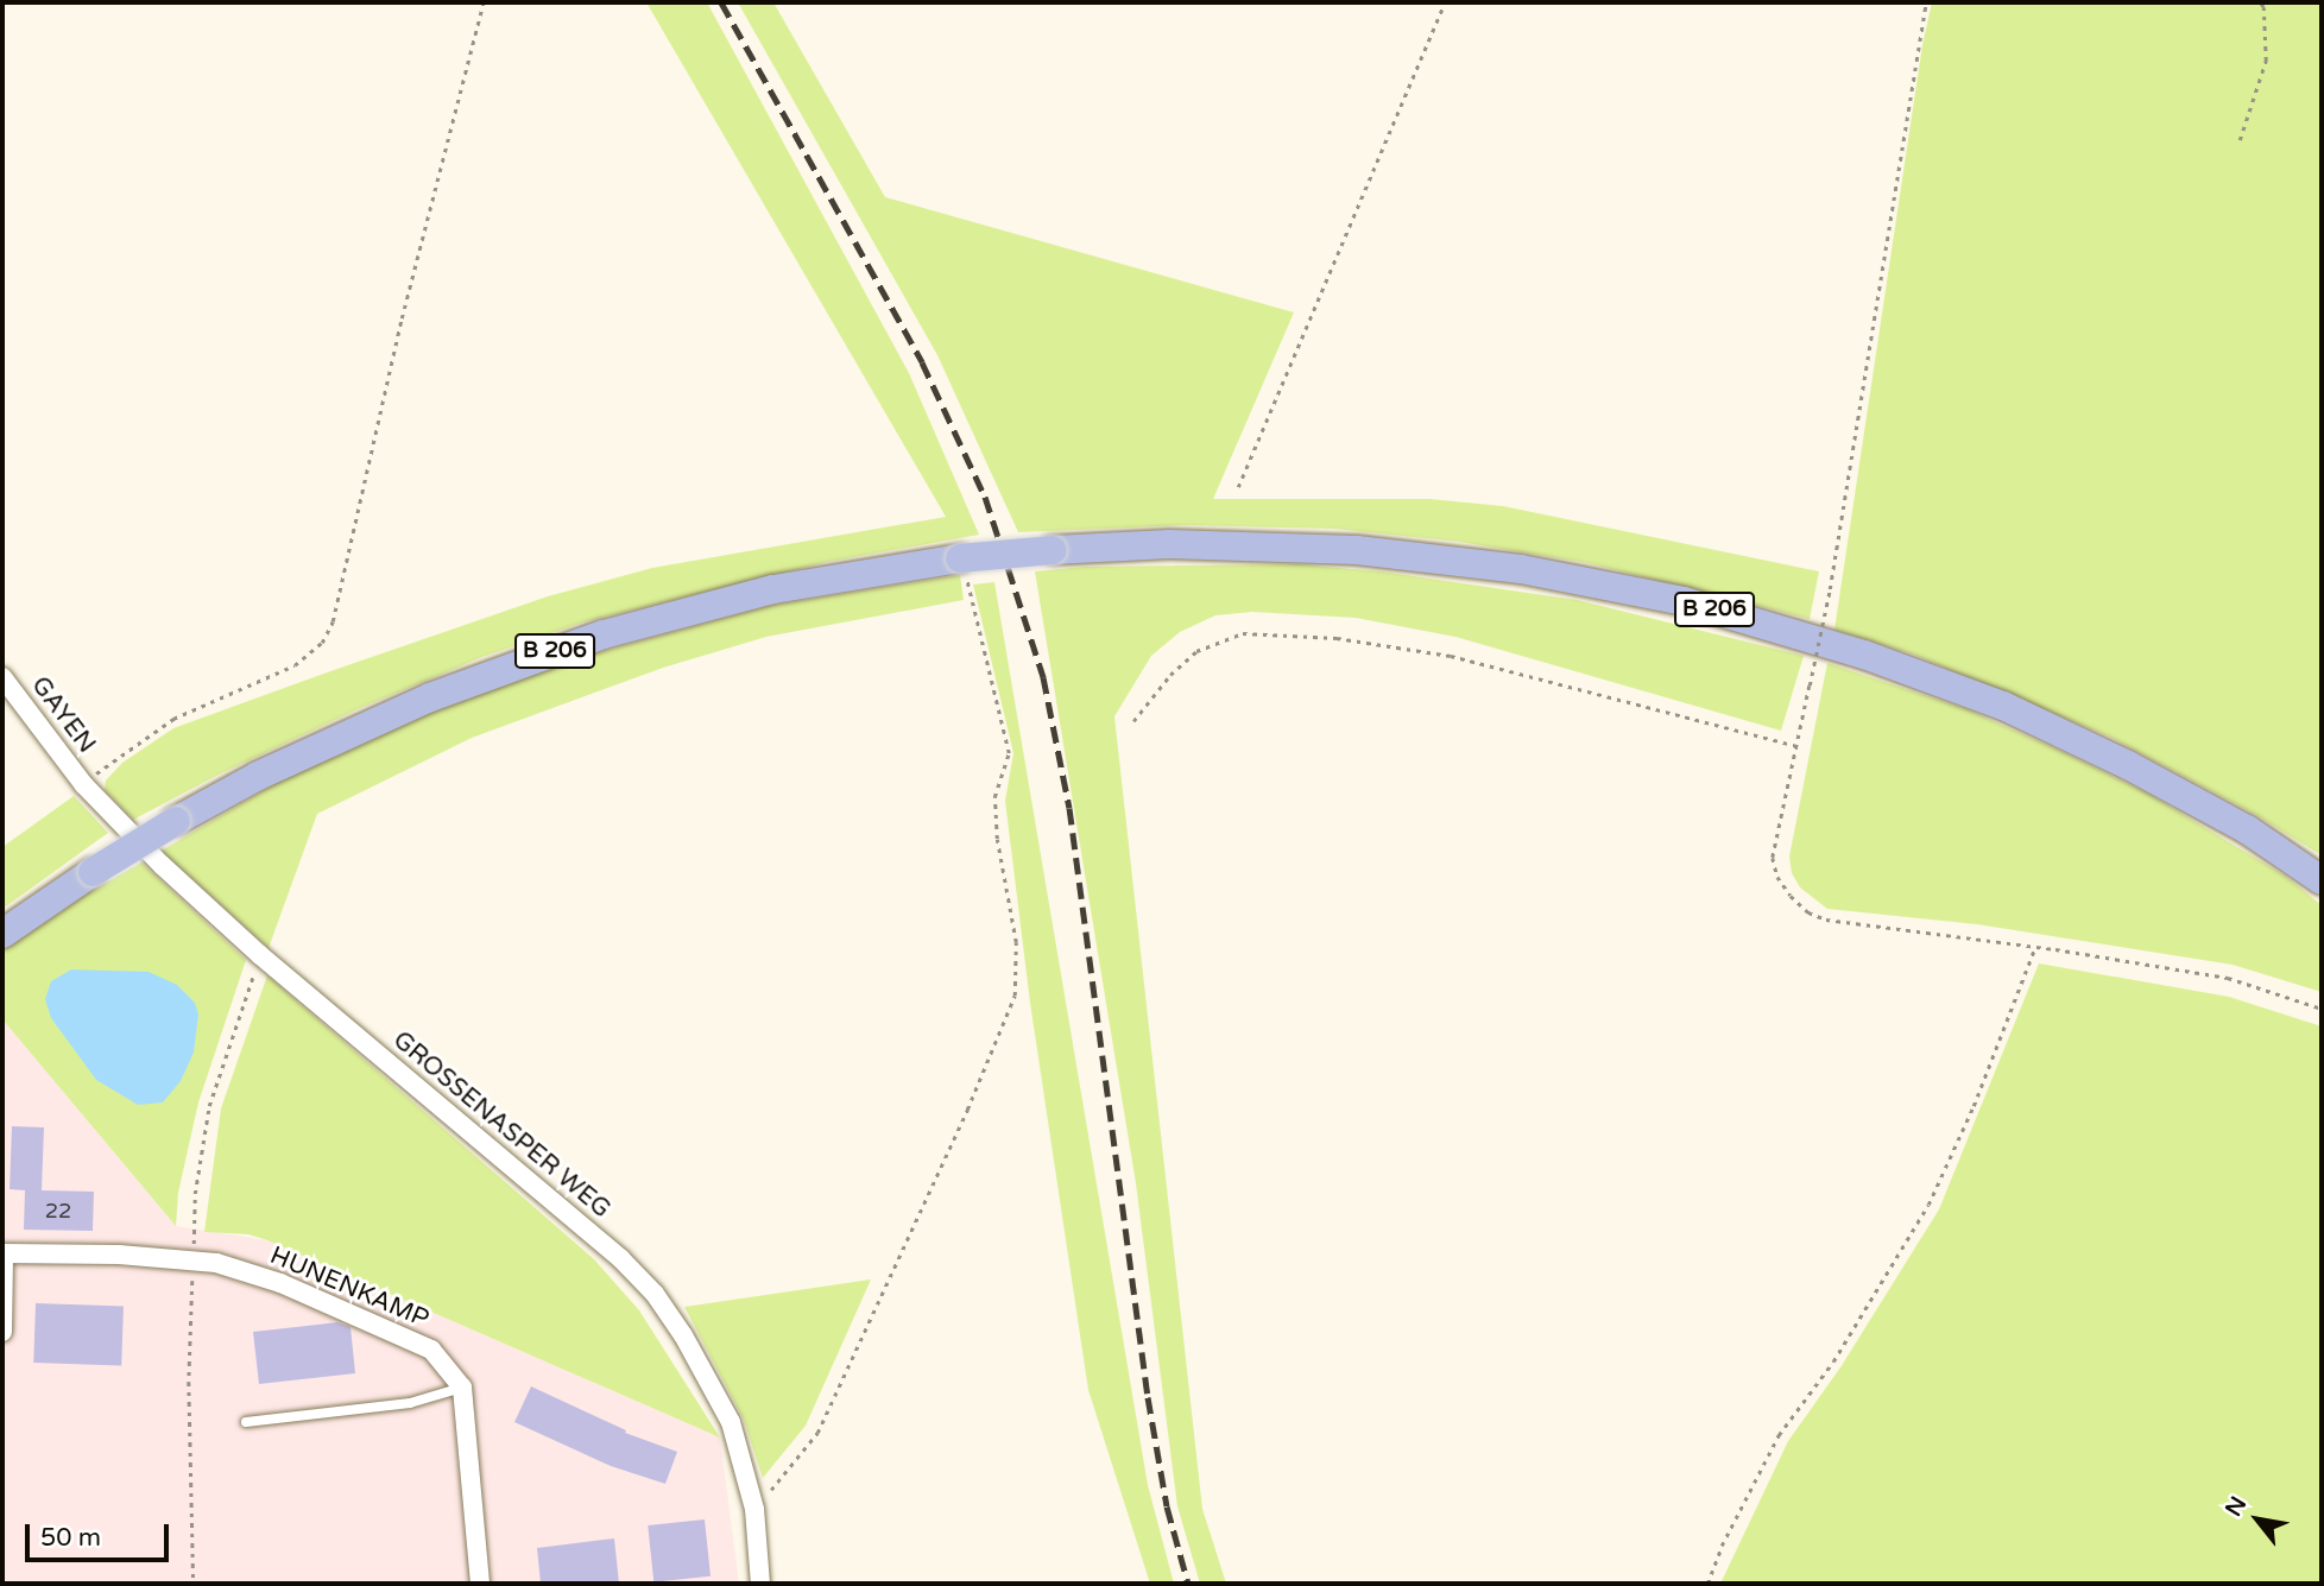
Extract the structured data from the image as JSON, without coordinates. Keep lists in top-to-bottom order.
{
  "streets": {
    "main road": ["B 206"],
    "street": ["GAYEN", "GROSSENASPER WEG", "HUNENKAMP"]
  },
  "crossings": [
    ["GAYEN", "GROSSENASPER WEG"]
  ],
  "house_numbers": ["22"],
  "scale_bar": "50 m",
  "north": "top left"
}
